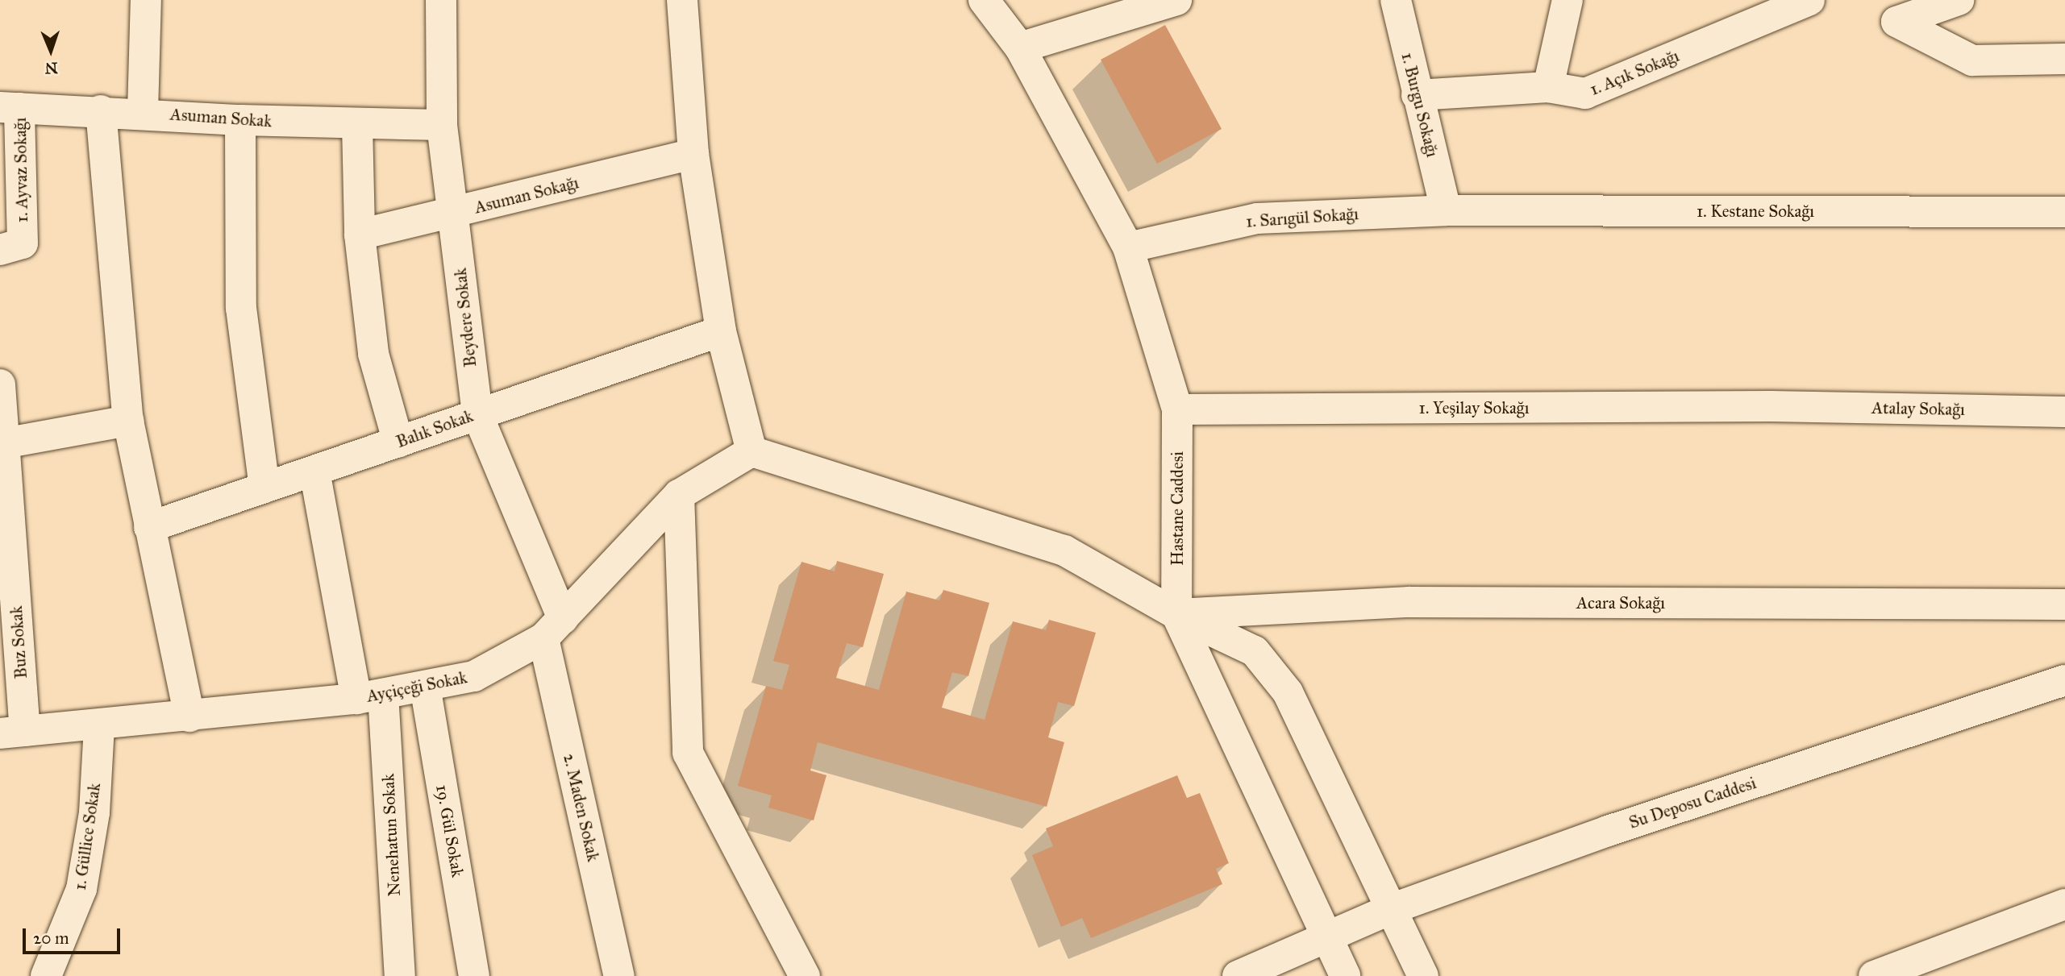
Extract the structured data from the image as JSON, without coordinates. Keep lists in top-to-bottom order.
{
  "streets": {
    "street": [
      "1. Açık Sokağı",
      "1. Burgu Sokağı",
      "Asuman Sokak",
      "1. Ayvaz Sokağı",
      "Asuman Sokağı",
      "1. Kestane Sokağı",
      "1. Sarıgül Sokağı",
      "Beydere Sokak",
      "1. Yeşilay Sokağı",
      "Atalay Sokağı",
      "Balık Sokak",
      "Hastane Caddesi",
      "Acara Sokağı",
      "Buz Sokak",
      "Ayçiçeği Sokak",
      "Su Deposu Caddesi",
      "2. Maden Sokak",
      "19. Gül Sokak",
      "Nenehatun Sokak",
      "1. Güllice Sokak"
    ]
  },
  "crossings": [
    ["1. Açık Sokağı", "1. Burgu Sokağı"],
    ["1. Burgu Sokağı", "1. Kestane Sokağı"],
    ["1. Burgu Sokağı", "1. Sarıgül Sokağı"],
    ["Asuman Sokak", "1. Ayvaz Sokağı"],
    ["Asuman Sokak", "Beydere Sokak"],
    ["Asuman Sokağı", "Beydere Sokak"],
    ["1. Kestane Sokağı", "1. Sarıgül Sokağı"],
    ["1. Sarıgül Sokağı", "Hastane Caddesi"],
    ["Beydere Sokak", "Balık Sokak"],
    ["Beydere Sokak", "Ayçiçeği Sokak"],
    ["Beydere Sokak", "2. Maden Sokak"],
    ["1. Yeşilay Sokağı", "Atalay Sokağı"],
    ["1. Yeşilay Sokağı", "Hastane Caddesi"],
    ["Balık Sokak", "Nenehatun Sokak"],
    ["Hastane Caddesi", "Acara Sokağı"],
    ["Hastane Caddesi", "Su Deposu Caddesi"],
    ["Buz Sokak", "Ayçiçeği Sokak"],
    ["Ayçiçeği Sokak", "2. Maden Sokak"],
    ["Ayçiçeği Sokak", "19. Gül Sokak"],
    ["Ayçiçeği Sokak", "Nenehatun Sokak"],
    ["Ayçiçeği Sokak", "1. Güllice Sokak"]
  ],
  "scale_bar": "20 m",
  "north": "bottom"
}
